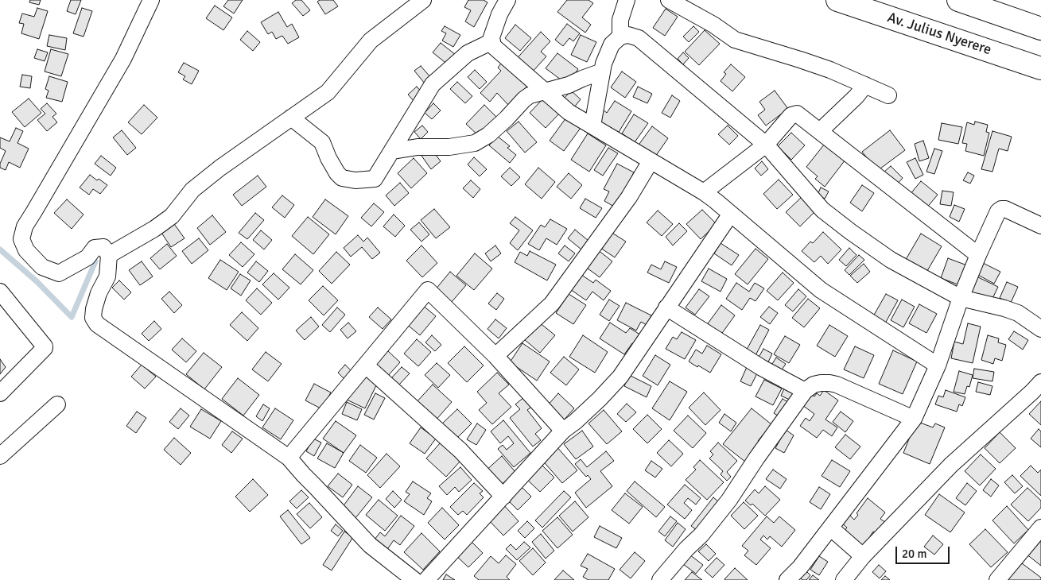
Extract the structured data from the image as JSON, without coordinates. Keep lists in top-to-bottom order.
{
  "streets": {
    "main road": ["Av. Julius Nyerere"]
  },
  "scale_bar": "20 m"
}
